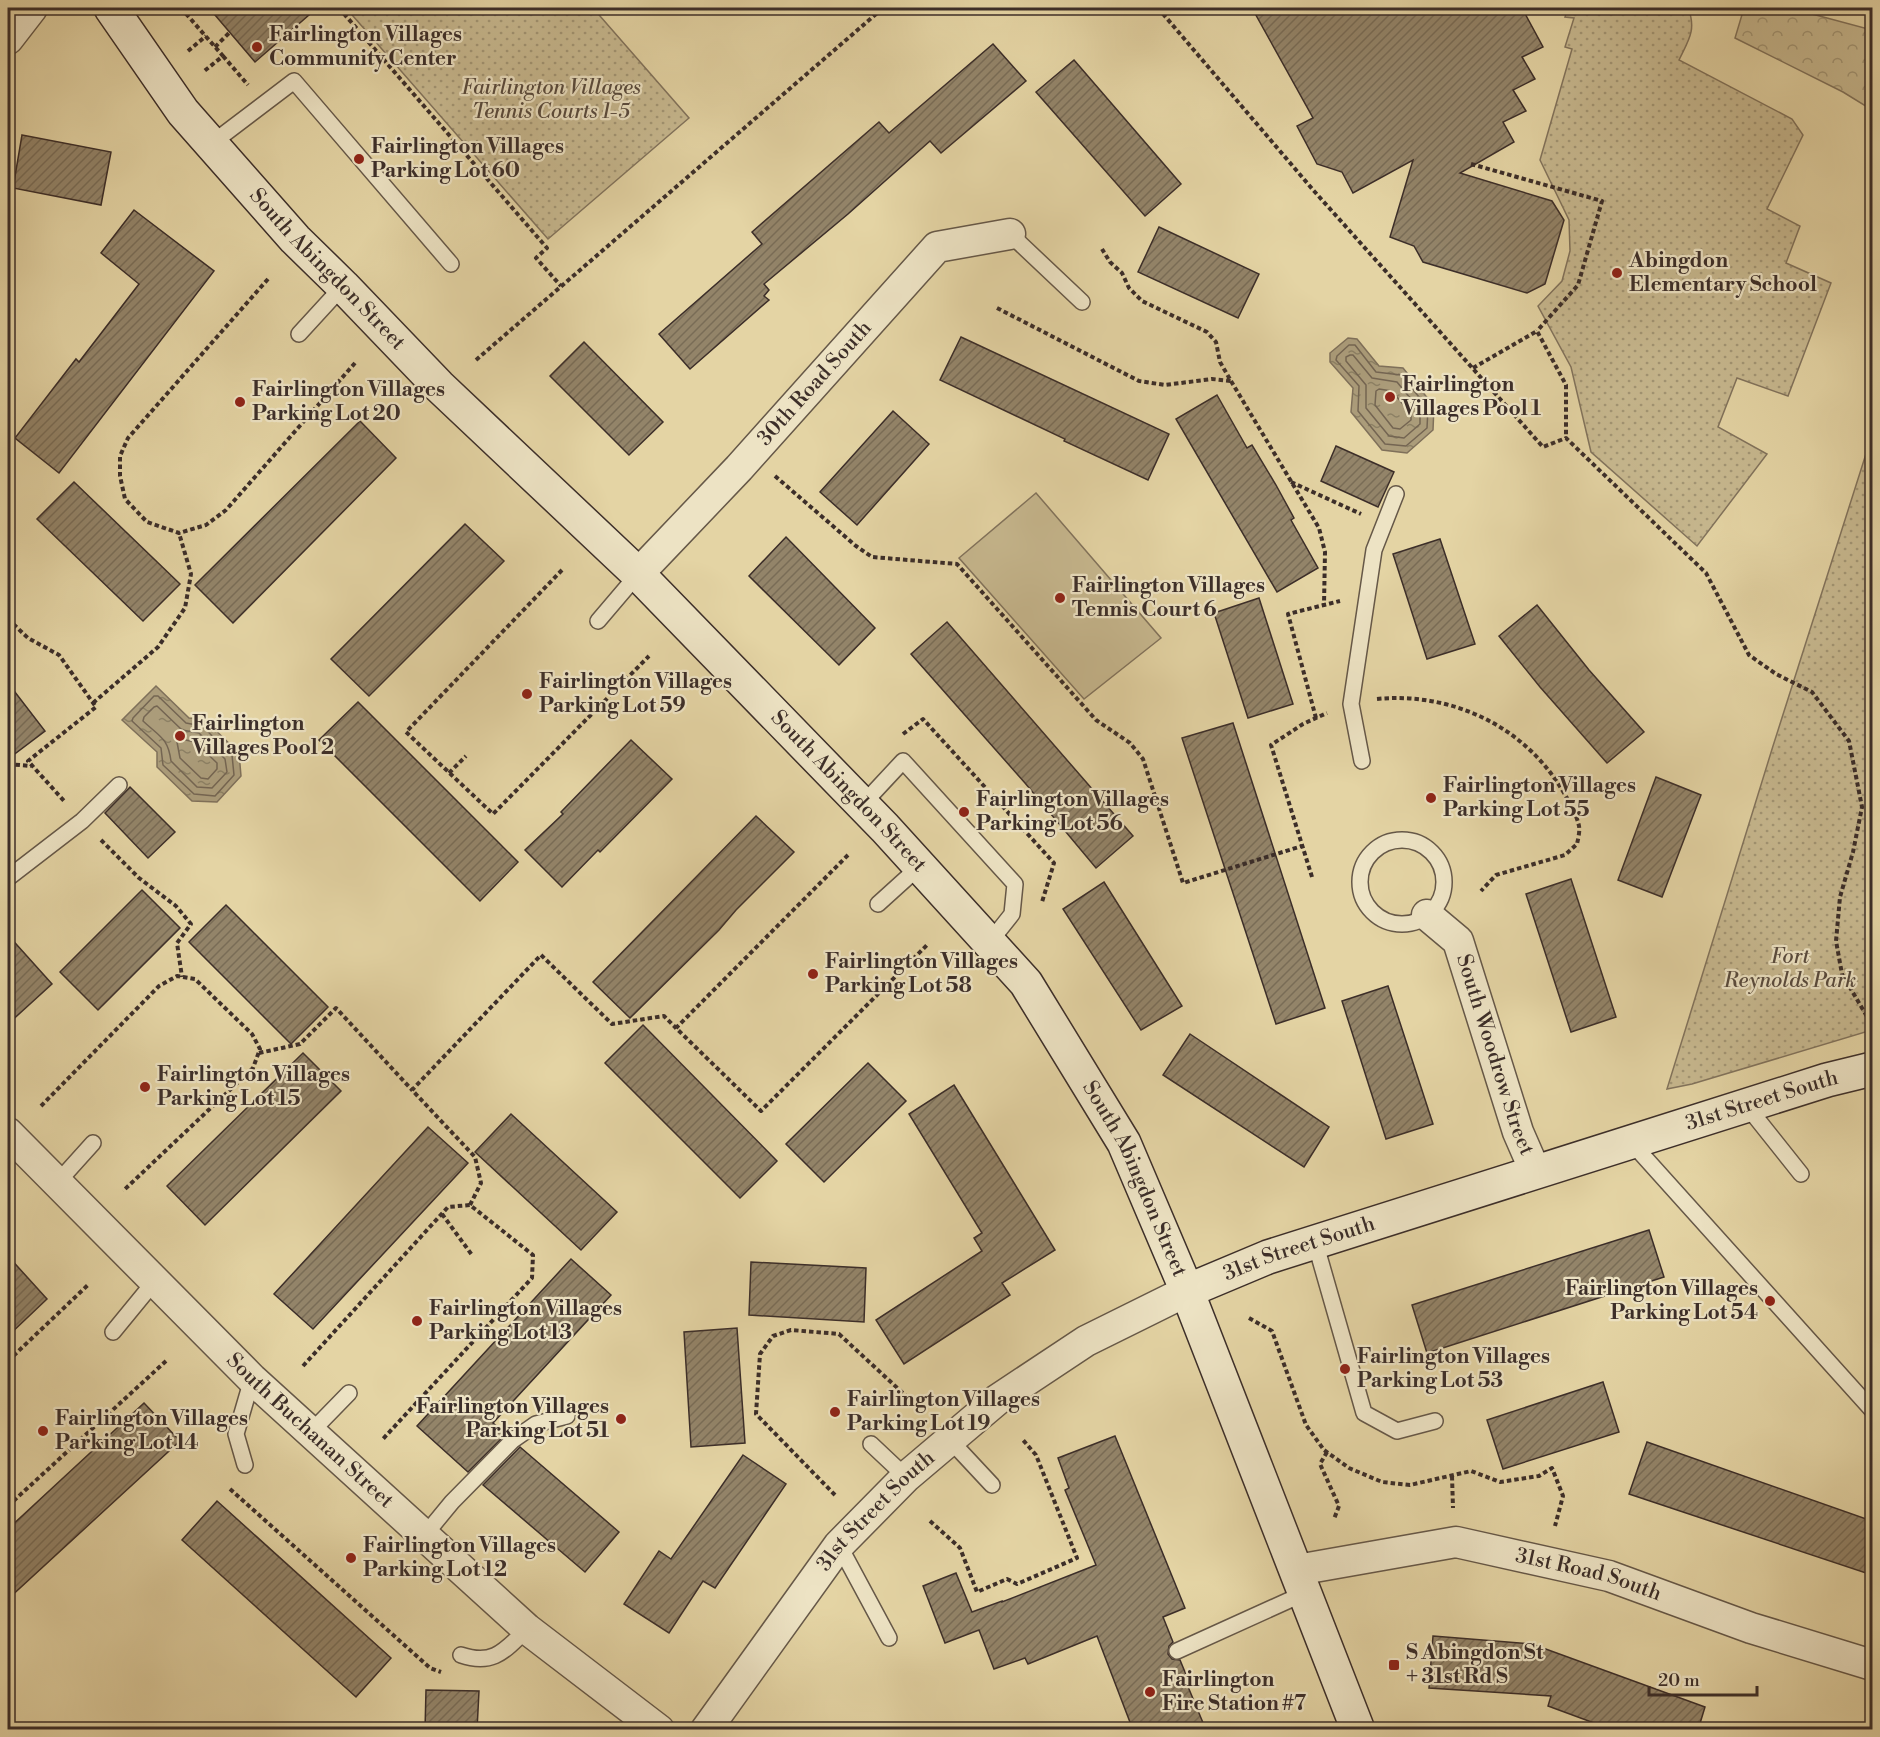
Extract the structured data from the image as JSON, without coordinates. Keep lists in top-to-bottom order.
{
  "streets": {
    "street": [
      "South Abingdon Street",
      "30th Road South",
      "South Woodrow Street",
      "31st Street South",
      "South Buchanan Street",
      "31st Road South"
    ]
  },
  "crossings": [
    ["South Abingdon Street", "30th Road South"],
    ["South Abingdon Street", "31st Street South"],
    ["South Abingdon Street", "31st Road South"],
    ["South Woodrow Street", "31st Street South"]
  ],
  "parks": ["Fairlington Villages Tennis Courts 1-5", "Fort Reynolds Park"],
  "places": {
    "other": [
      "Fairlington Villages Community Center",
      "Fairlington Villages Parking Lot 60",
      "Abingdon Elementary School",
      "Fairlington Villages Pool 1",
      "Fairlington Villages Parking Lot 20",
      "Fairlington Villages Tennis Court 6",
      "Fairlington Villages Parking Lot 59",
      "Fairlington Villages Pool 2",
      "Fairlington Villages Parking Lot 55",
      "Fairlington Villages Parking Lot 56",
      "Fairlington Villages Parking Lot 58",
      "Fairlington Villages Parking Lot 15",
      "Fairlington Villages Parking Lot 54",
      "Fairlington Villages Parking Lot 13",
      "Fairlington Villages Parking Lot 53",
      "Fairlington Villages Parking Lot 19",
      "Fairlington Villages Parking Lot 51",
      "Fairlington Villages Parking Lot 14",
      "Fairlington Villages Parking Lot 12",
      "Fairlington Fire Station #7"
    ],
    "transit": ["S Abingdon St + 31st Rd S"]
  },
  "scale_bar": "20 m"
}
